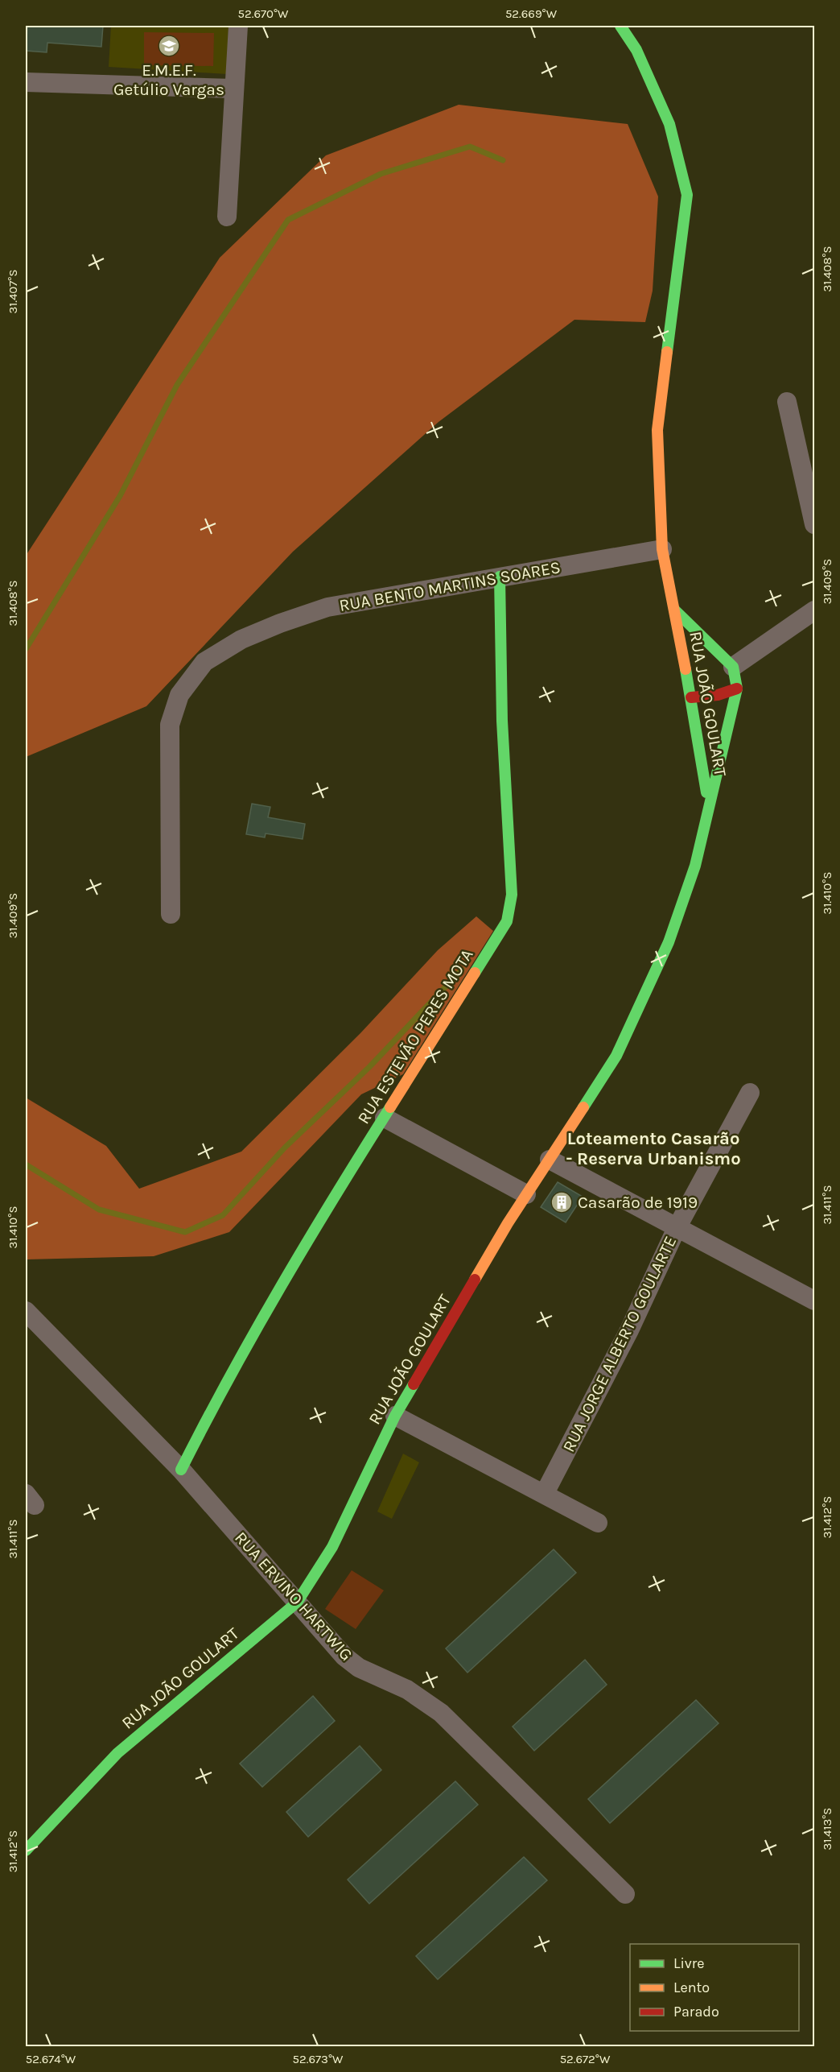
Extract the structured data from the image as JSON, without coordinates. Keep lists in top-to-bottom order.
{
  "streets": {
    "street": [
      "RUA BENTO MARTINS SOARES",
      "RUA JOÃO GOULART",
      "RUA ESTEVÃO PERES MOTA",
      "RUA JORGE ALBERTO GOULARTE",
      "RUA ERVINO HARTWIG"
    ]
  },
  "crossings": [
    ["RUA BENTO MARTINS SOARES", "RUA JOÃO GOULART"],
    ["RUA BENTO MARTINS SOARES", "RUA ESTEVÃO PERES MOTA"],
    ["RUA JOÃO GOULART", "RUA ERVINO HARTWIG"],
    ["RUA ESTEVÃO PERES MOTA", "RUA ERVINO HARTWIG"]
  ],
  "districts": ["Loteamento Casarão - Reserva Urbanismo"],
  "places": {
    "school or university": ["E.M.E.F. Getúlio Vargas"],
    "building": ["Casarão de 1919"]
  },
  "legend": ["Livre", "Lento", "Parado"],
  "coordinates": [
    "52.670°W",
    "52.669°W",
    "31.408°S",
    "31.407°S",
    "31.409°S",
    "31.410°S",
    "31.411°S",
    "31.412°S",
    "31.413°S",
    "52.674°W",
    "52.673°W",
    "52.672°W"
  ]
}
